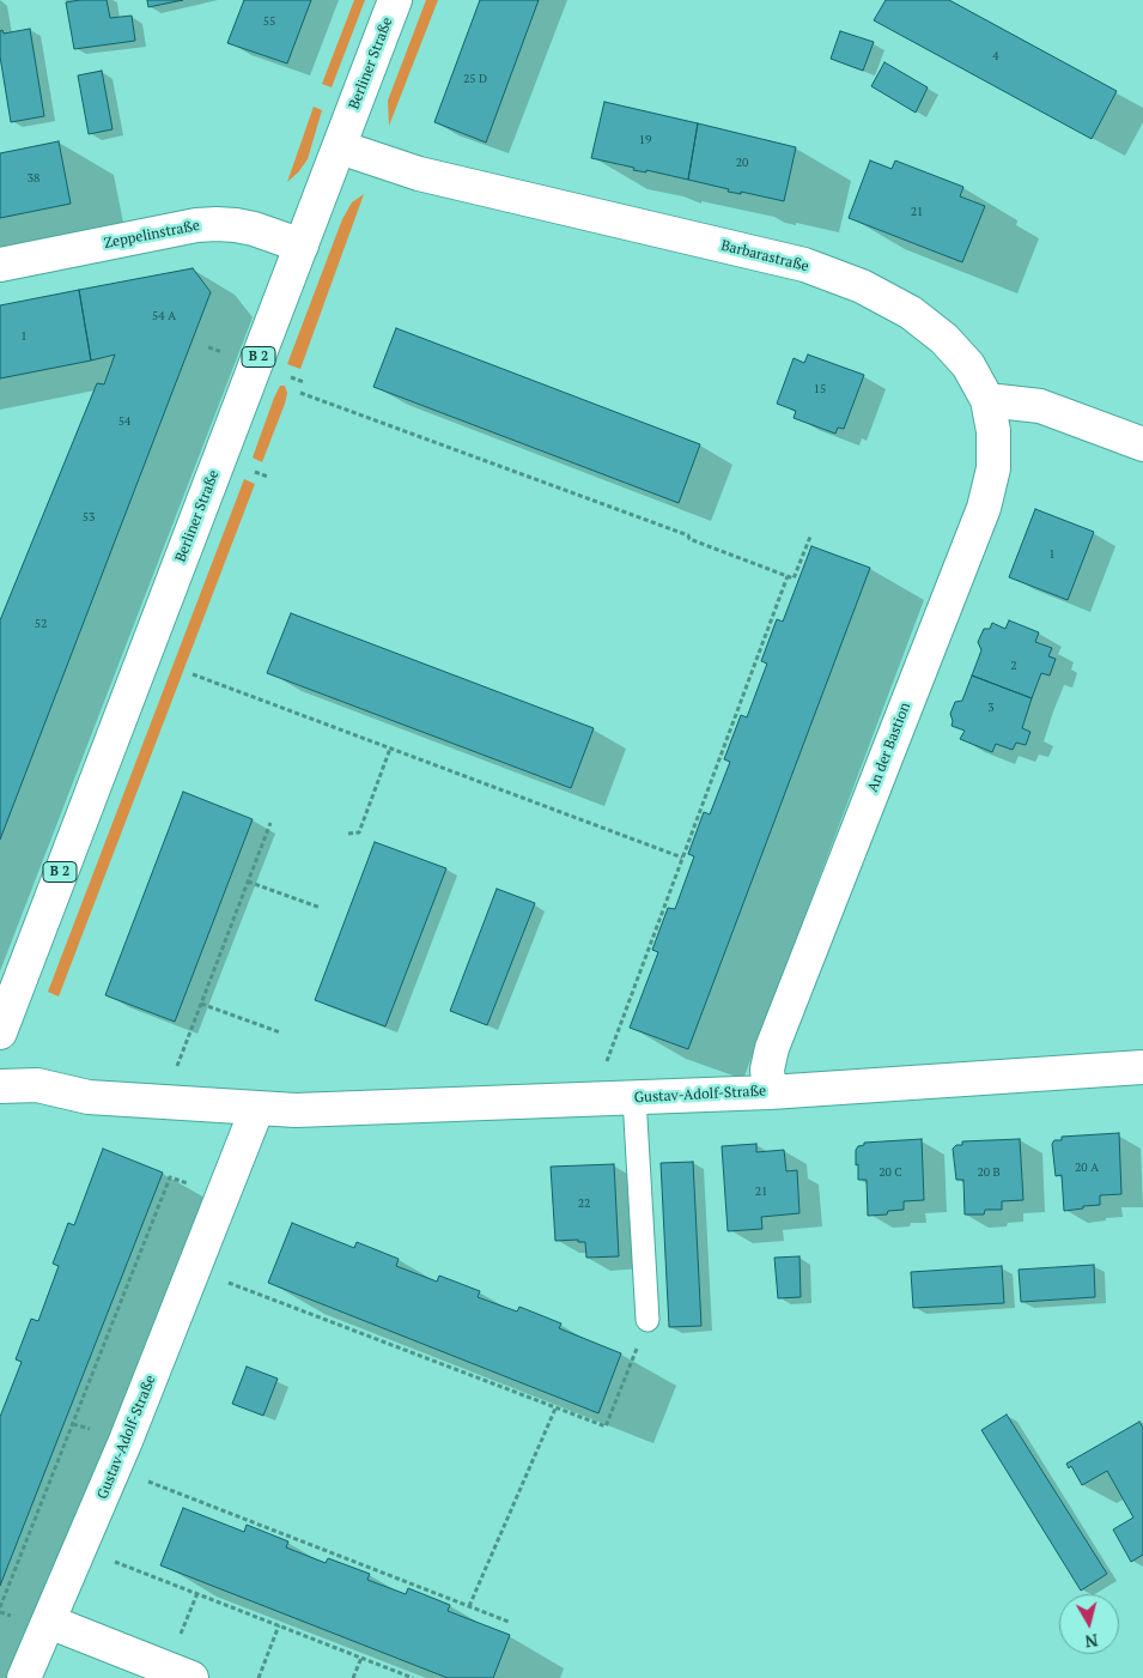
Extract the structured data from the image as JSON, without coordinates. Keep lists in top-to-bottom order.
{
  "streets": {
    "street": [
      "Berliner Straße",
      "Zeppelinstraße",
      "Barbarastraße",
      "B 2",
      "An der Bastion",
      "Gustav-Adolf-Straße"
    ]
  },
  "crossings": [
    ["Berliner Straße", "Zeppelinstraße"],
    ["Berliner Straße", "Barbarastraße"],
    ["Barbarastraße", "An der Bastion"],
    ["An der Bastion", "Gustav-Adolf-Straße"]
  ],
  "house_numbers": [
    "55",
    "4",
    "25 D",
    "19",
    "20",
    "38",
    "21",
    "54 A",
    "1",
    "15",
    "54",
    "53",
    "1",
    "52",
    "2",
    "3",
    "20 A",
    "20 C",
    "20 B",
    "21",
    "22"
  ],
  "north": "bottom"
}
